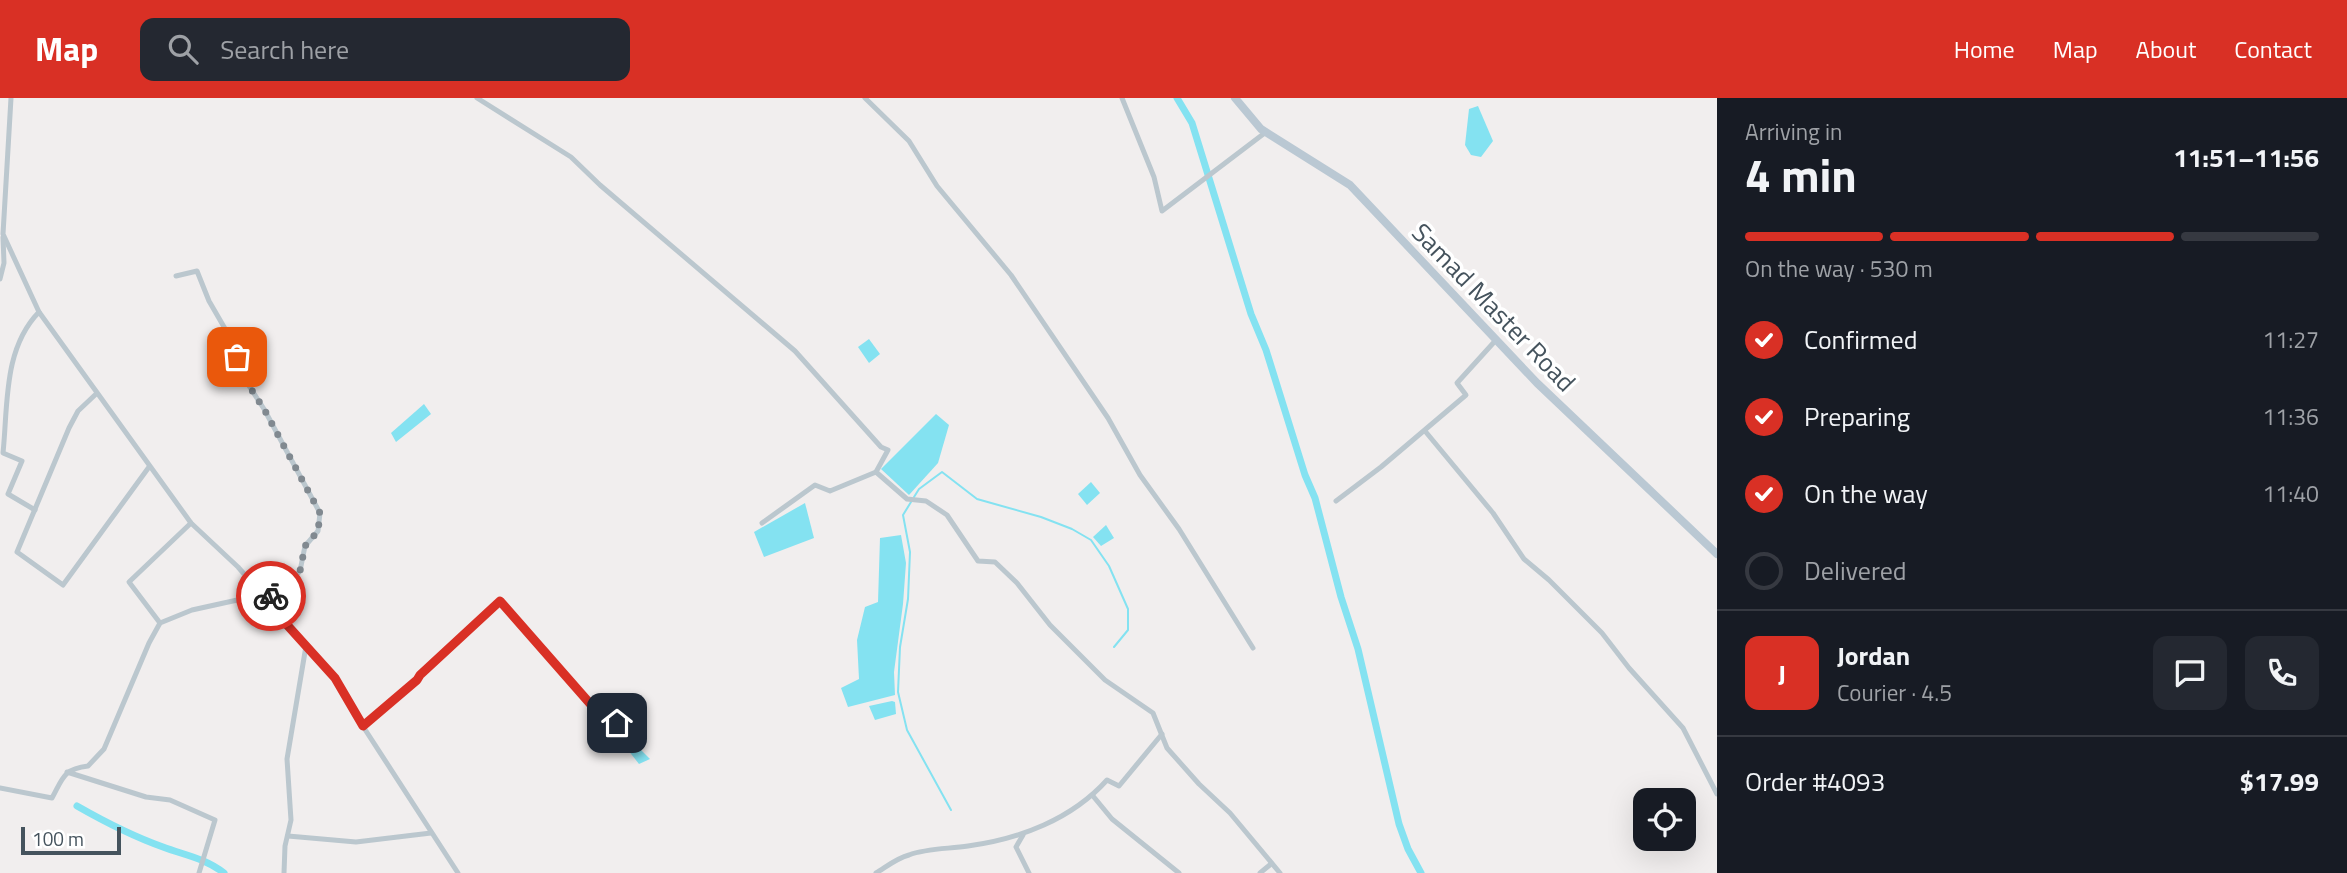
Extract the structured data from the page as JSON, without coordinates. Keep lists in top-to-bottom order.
{
  "streets": {
    "street": ["Samad Master Road"]
  },
  "scale_bar": "100 m",
  "page": {
    "header": "Map",
    "search": "Search here",
    "nav": [
      "Home",
      "Map",
      "About",
      "Contact"
    ],
    "heading": ["4 min", "Arriving in", "11:51–11:56"],
    "panel": [
      "Jordan",
      "Courier · 4.5",
      "Order #4093",
      "$17.99"
    ],
    "bar": "On the way · 530 m",
    "list": [
      ["Confirmed", "11:27"],
      ["Preparing", "11:36"],
      ["On the way", "11:40"],
      "Delivered"
    ],
    "round": "J",
    "scale": "100 m"
  }
}
